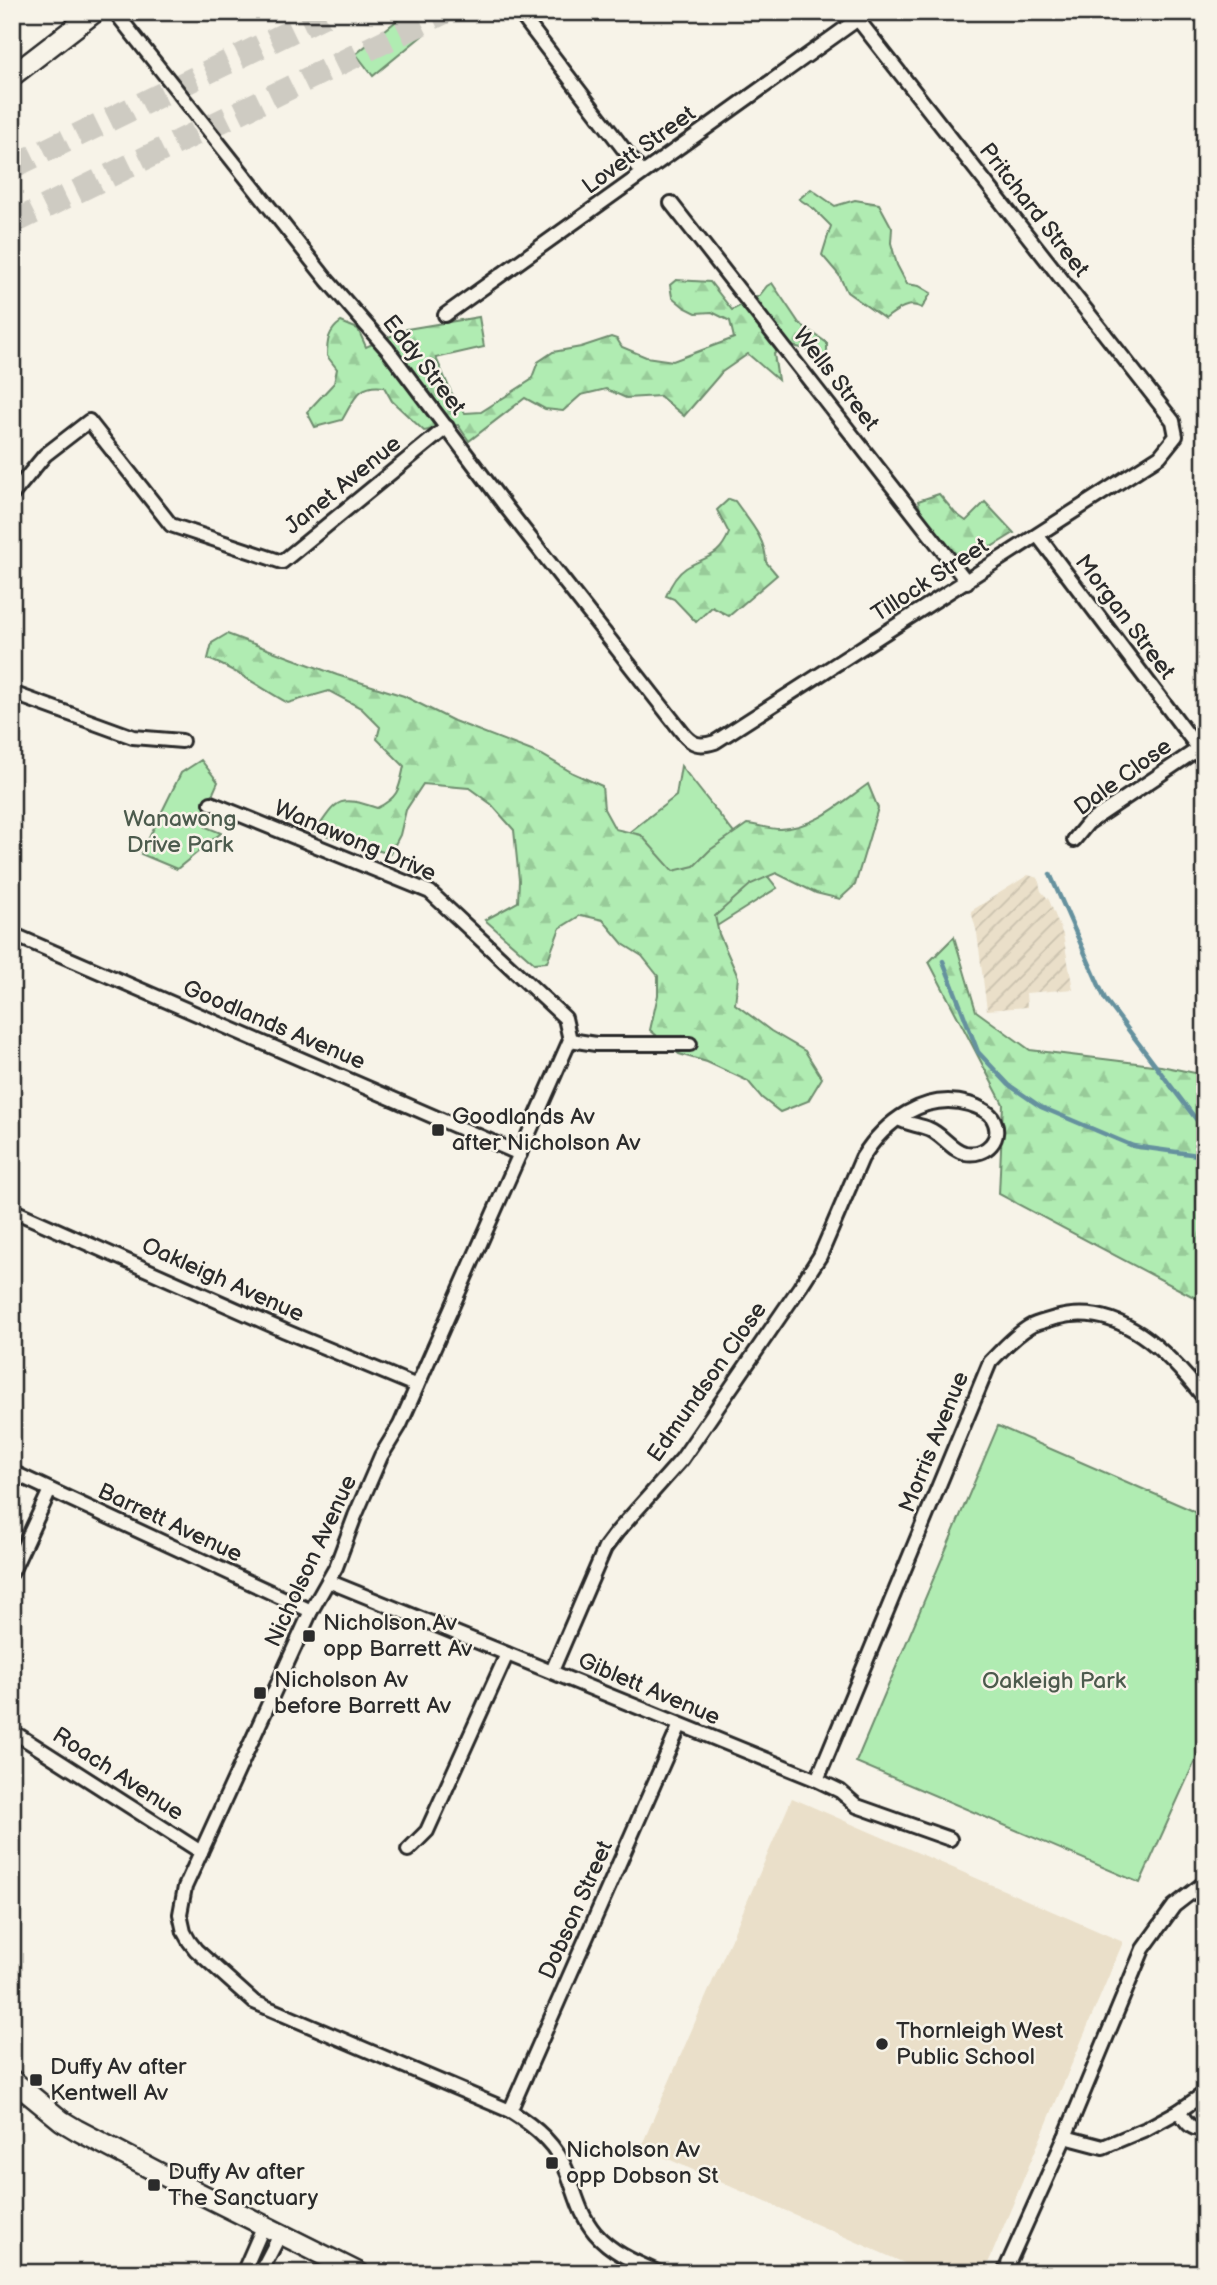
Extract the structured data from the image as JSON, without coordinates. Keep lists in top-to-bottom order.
{
  "streets": {
    "street": [
      "Lovett Street",
      "Pritchard Street",
      "Eddy Street",
      "Wells Street",
      "Janet Avenue",
      "Tillock Street",
      "Morgan Street",
      "Dale Close",
      "Wanawong Drive",
      "Goodlands Avenue",
      "Oakleigh Avenue",
      "Edmundson Close",
      "Morris Avenue",
      "Barrett Avenue",
      "Nicholson Avenue",
      "Giblett Avenue",
      "Roach Avenue",
      "Dobson Street"
    ]
  },
  "crossings": [
    ["Lovett Street", "Pritchard Street"],
    ["Pritchard Street", "Tillock Street"],
    ["Eddy Street", "Janet Avenue"],
    ["Eddy Street", "Tillock Street"],
    ["Wells Street", "Tillock Street"],
    ["Tillock Street", "Morgan Street"],
    ["Morgan Street", "Dale Close"],
    ["Wanawong Drive", "Nicholson Avenue"],
    ["Goodlands Avenue", "Nicholson Avenue"],
    ["Oakleigh Avenue", "Nicholson Avenue"],
    ["Edmundson Close", "Giblett Avenue"],
    ["Morris Avenue", "Giblett Avenue"],
    ["Barrett Avenue", "Nicholson Avenue"],
    ["Nicholson Avenue", "Giblett Avenue"],
    ["Nicholson Avenue", "Roach Avenue"],
    ["Nicholson Avenue", "Dobson Street"],
    ["Giblett Avenue", "Dobson Street"]
  ],
  "parks": ["Wanawong Drive Park", "Oakleigh Park"],
  "places": {
    "transit": [
      "Goodlands Av after Nicholson Av",
      "Nicholson Av opp Barrett Av",
      "Nicholson Av before Barrett Av",
      "Duffy Av after Kentwell Av",
      "Nicholson Av opp Dobson St",
      "Duffy Av after The Sanctuary"
    ],
    "other": ["Thornleigh West Public School"]
  }
}
